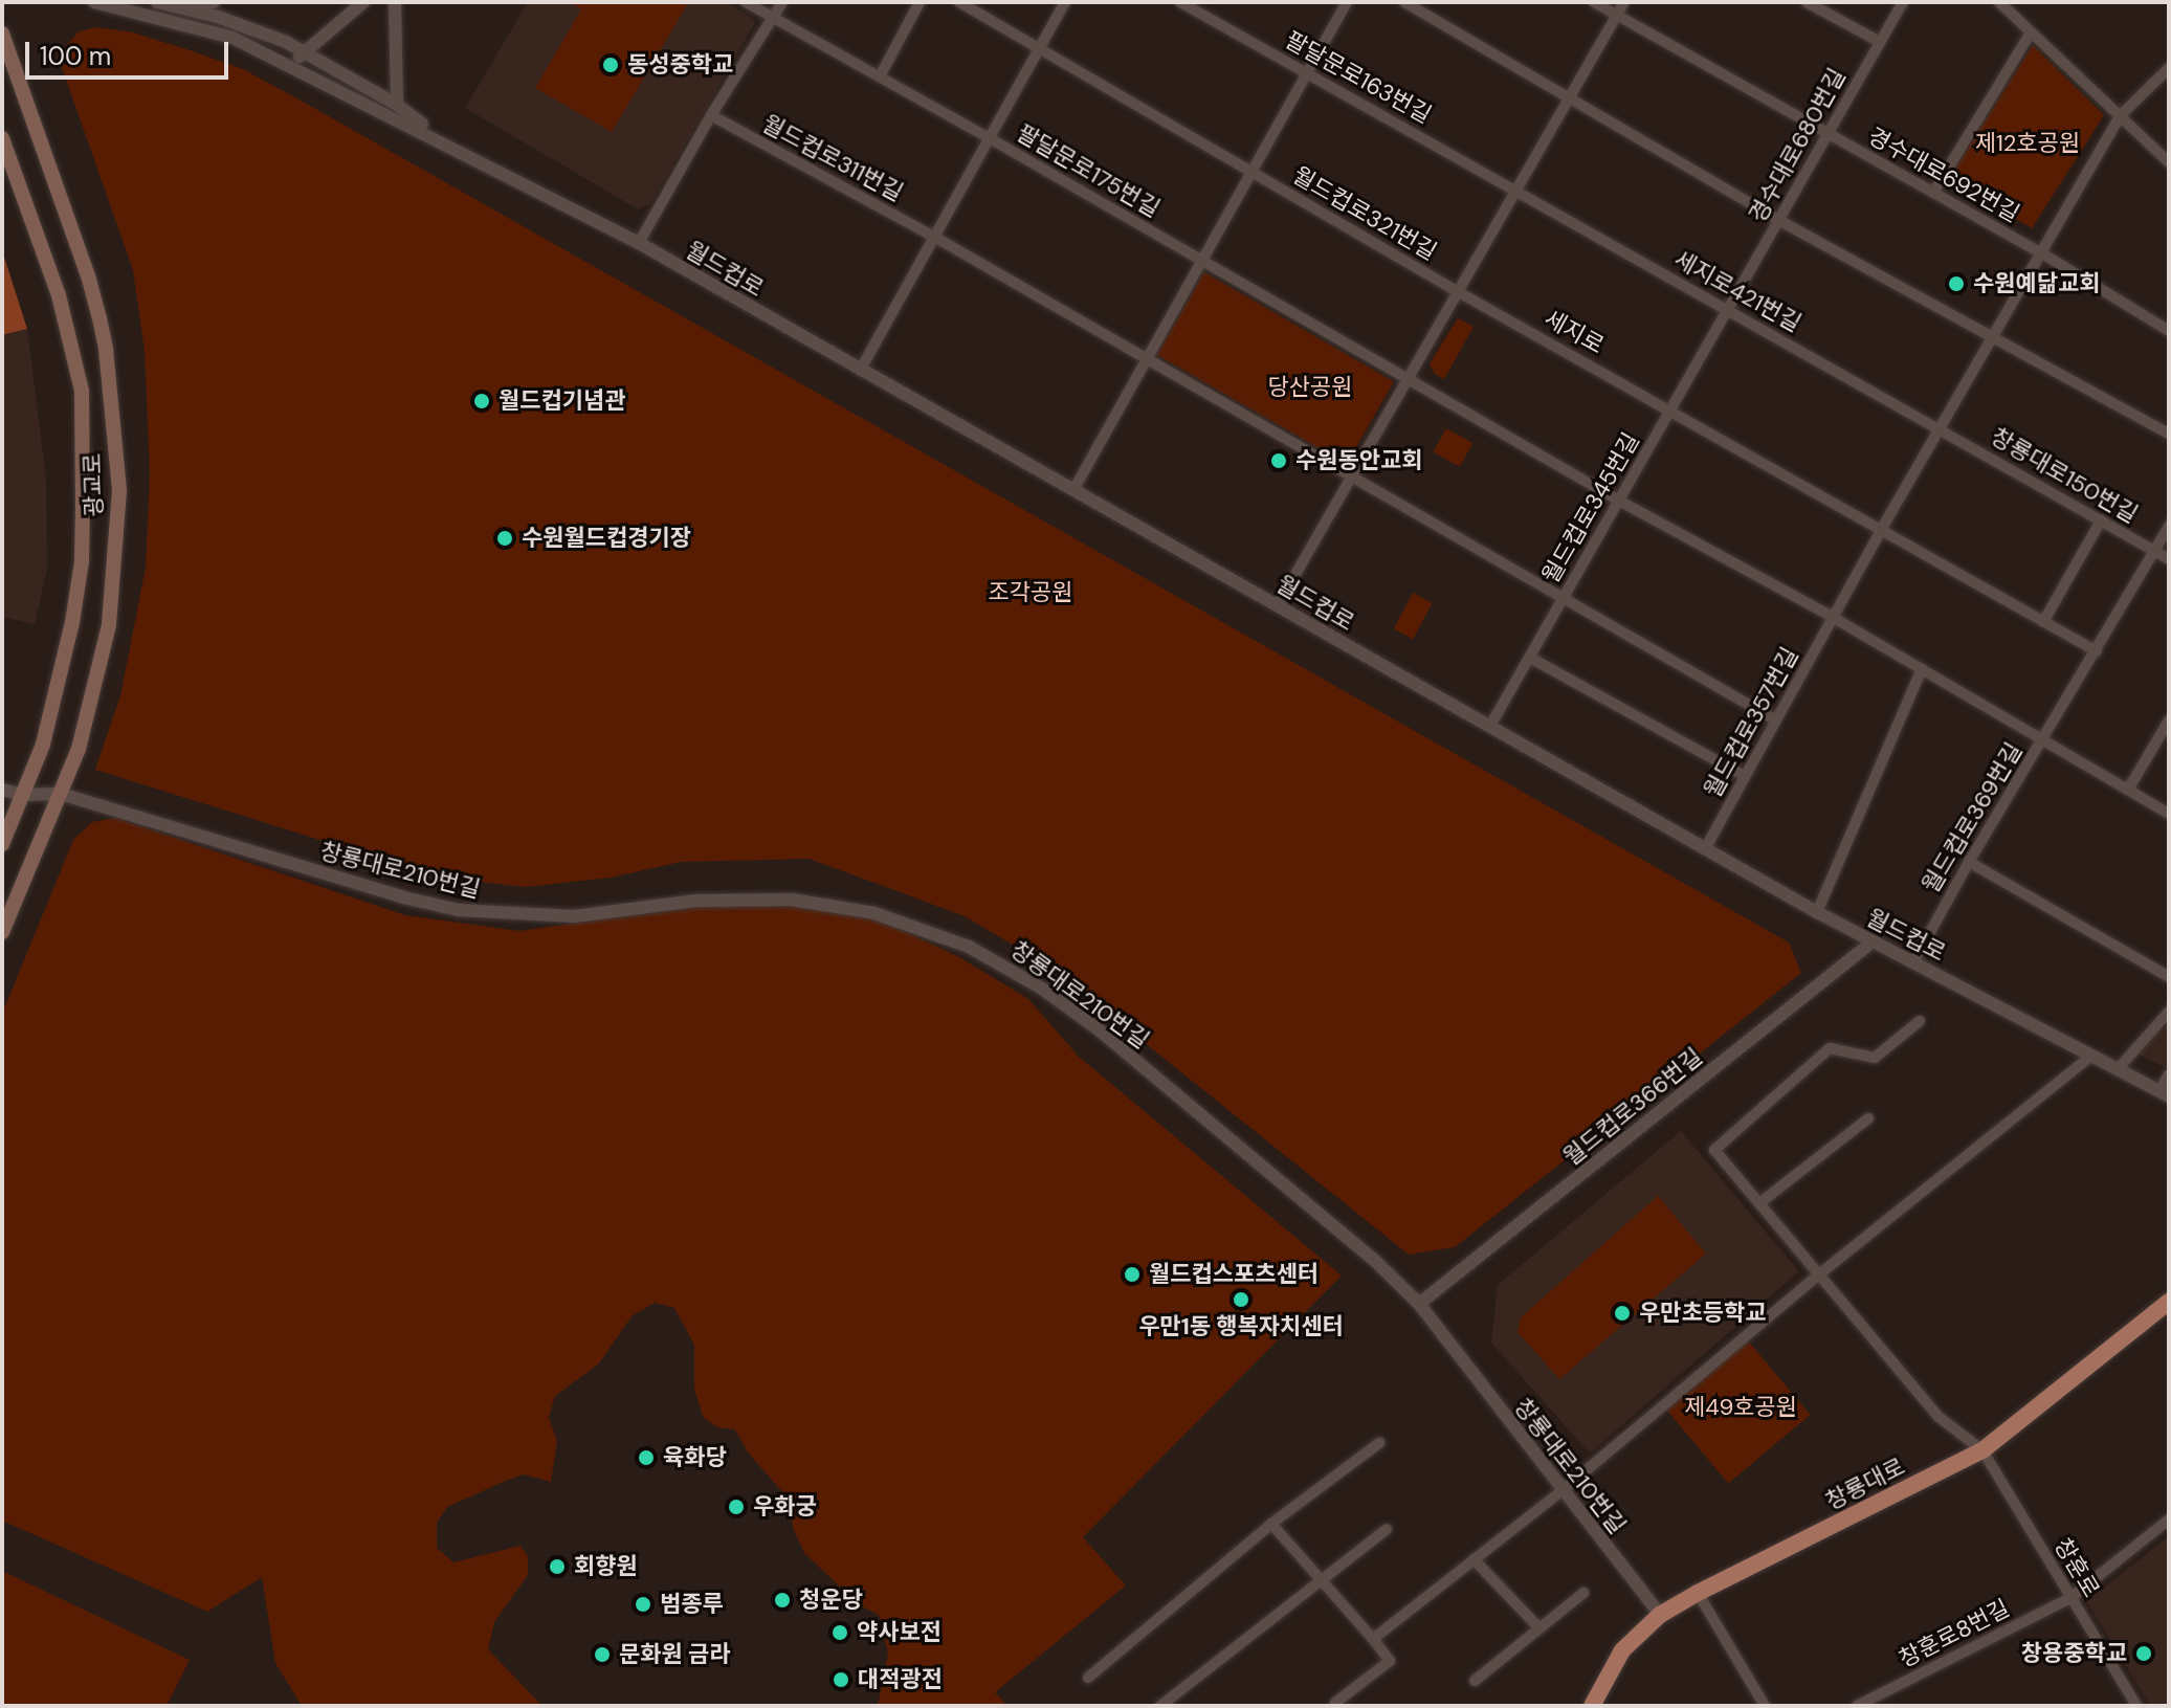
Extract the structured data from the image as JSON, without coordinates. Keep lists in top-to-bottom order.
{
  "streets": {
    "main road": ["광교로", "창룡대로"],
    "street": [
      "팔달문로163번길",
      "경수대로680번길",
      "월드컵로311번길",
      "팔달문로175번길",
      "경수대로692번길",
      "월드컵로321번길",
      "월드컵로",
      "세지로421번길",
      "세지로",
      "창룡대로150번길",
      "월드컵로345번길",
      "월드컵로357번길",
      "월드컵로369번길",
      "창룡대로210번길",
      "월드컵로366번길",
      "창훈로",
      "창훈로8번길"
    ]
  },
  "crossings": [
    ["팔달문로163번길", "세지로421번길"],
    ["경수대로680번길", "경수대로692번길"],
    ["경수대로680번길", "세지로421번길"],
    ["경수대로680번길", "월드컵로345번길"],
    ["월드컵로321번길", "세지로"],
    ["월드컵로", "월드컵로345번길"],
    ["월드컵로", "월드컵로357번길"],
    ["월드컵로", "월드컵로369번길"],
    ["월드컵로", "월드컵로366번길"],
    ["세지로421번길", "창룡대로150번길"],
    ["세지로421번길", "월드컵로345번길"],
    ["세지로421번길", "월드컵로357번길"],
    ["세지로", "월드컵로345번길"],
    ["창룡대로150번길", "월드컵로357번길"],
    ["창룡대로150번길", "월드컵로369번길"],
    ["광교로", "창룡대로210번길"],
    ["월드컵로357번길", "월드컵로369번길"],
    ["창룡대로210번길", "월드컵로366번길"],
    ["창룡대로210번길", "창룡대로"],
    ["창룡대로", "창훈로"],
    ["창훈로", "창훈로8번길"]
  ],
  "parks": [
    "제12호공원",
    "당산공원",
    "조각공원",
    "제49호공원"
  ],
  "places": [
    "동성중학교",
    "수원예닮교회",
    "월드컵기념관",
    "수원동안교회",
    "수원월드컵경기장",
    "월드컵스포츠센터",
    "우만1동 행복자치센터",
    "우만초등학교",
    "육화당",
    "우화궁",
    "회향원",
    "청운당",
    "범종루",
    "약사보전",
    "창용중학교",
    "문화원 금라",
    "대적광전"
  ],
  "scale_bar": "100 m"
}
